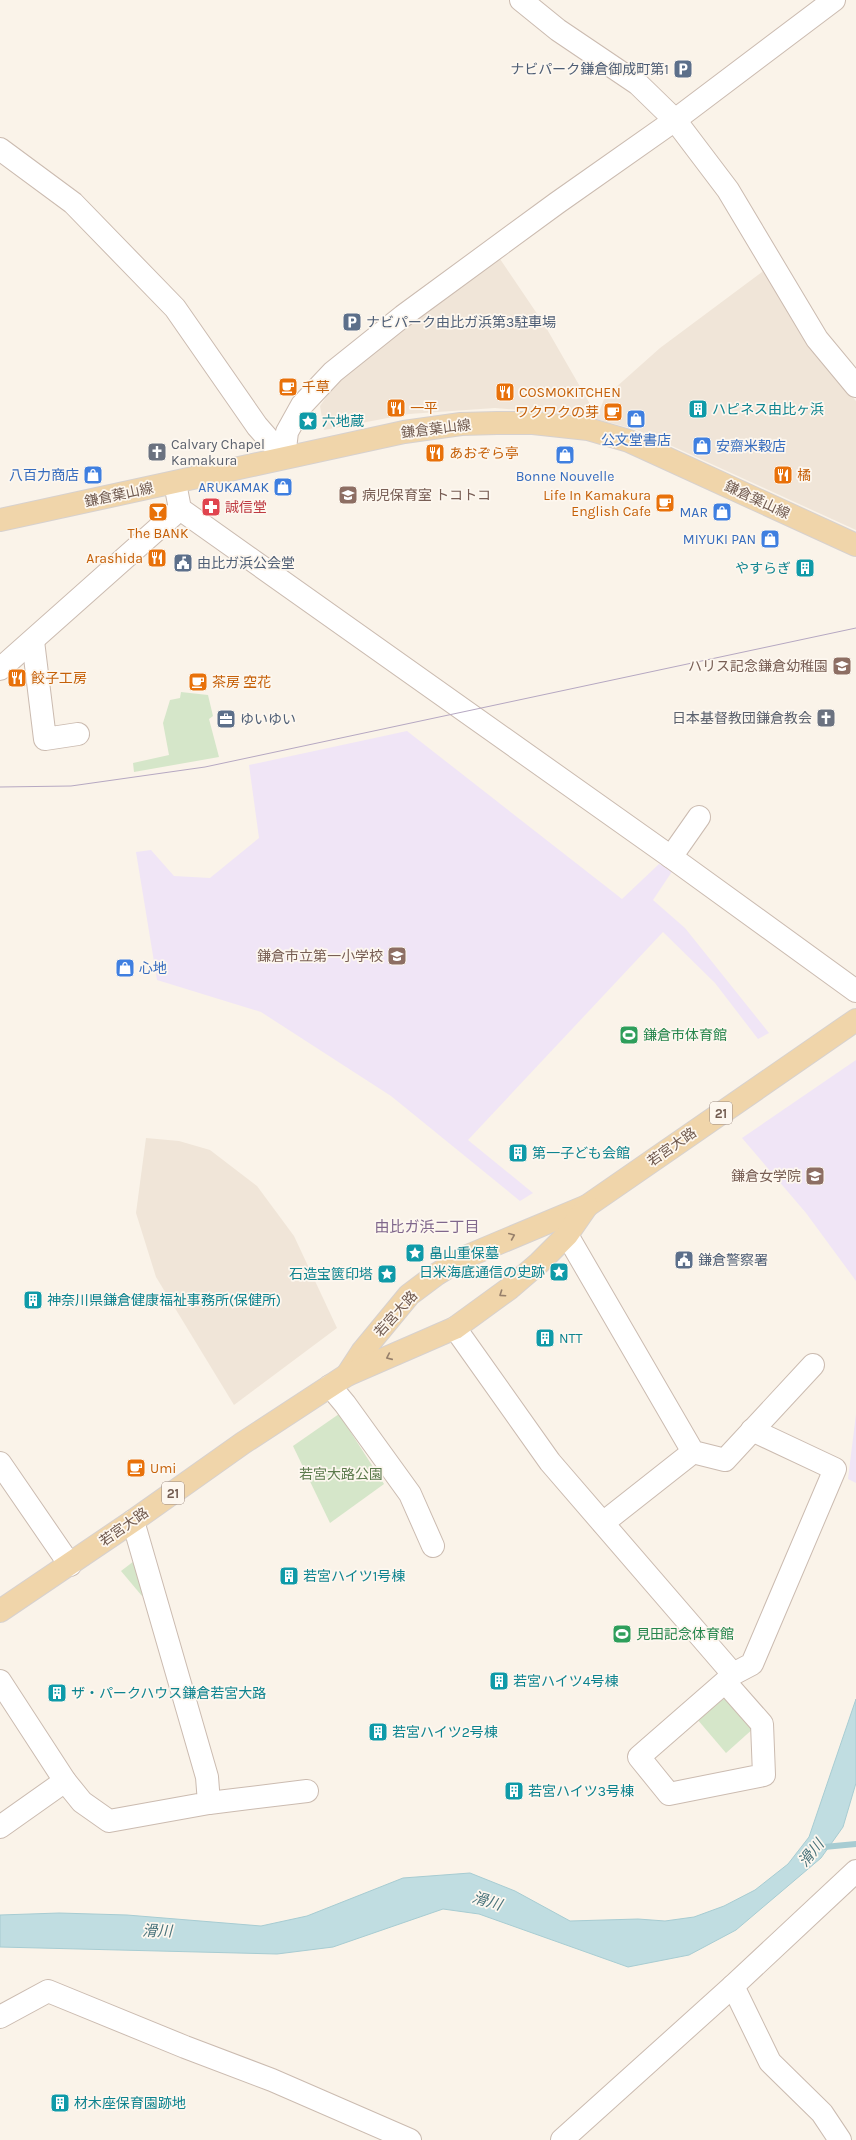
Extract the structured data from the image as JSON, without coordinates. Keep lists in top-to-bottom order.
{
  "streets": {
    "main road": ["鎌倉葉山線", "21", "若宮大路"]
  },
  "districts": ["由比ガ浜二丁目"],
  "water": ["滑川"],
  "parks": ["若宮大路公園"],
  "places": {
    "parking": ["ナビパーク鎌倉御成町第1", "ナビパーク由比ガ浜第3駐車場"],
    "cafe": [
      "千草",
      "ワクワクの芽",
      "Life In Kamakura English Cafe",
      "茶房 空花",
      "Umi"
    ],
    "restaurant": [
      "COSMOKITCHEN",
      "一平",
      "あおぞら亭",
      "橘",
      "Arashida",
      "餃子工房"
    ],
    "building": [
      "ハピネス由比ヶ浜",
      "やすらぎ",
      "第一子ども会館",
      "神奈川県鎌倉健康福祉事務所(保健所)",
      "NTT",
      "若宮ハイツ1号棟",
      "若宮ハイツ4号棟",
      "ザ・パークハウス鎌倉若宮大路",
      "若宮ハイツ2号棟",
      "若宮ハイツ3号棟",
      "材木座保育園跡地"
    ],
    "shop": [
      "公文堂書店",
      "安齋米穀店",
      "Bonne Nouvelle",
      "八百力商店",
      "ARUKAMAK",
      "MAR",
      "MIYUKI PAN",
      "心地"
    ],
    "place": [
      "六地蔵",
      "畠山重保墓",
      "日米海底通信の史跡",
      "石造宝篋印塔"
    ],
    "church": ["Calvary Chapel Kamakura", "日本基督教団鎌倉教会"],
    "school or university": [
      "病児保育室 トコトコ",
      "ハリス記念鎌倉幼稚園",
      "鎌倉市立第一小学校",
      "鎌倉女学院"
    ],
    "pharmacy": ["誠信堂"],
    "bar": ["The BANK"],
    "public building": ["由比ガ浜公会堂", "鎌倉警察署"],
    "office": ["ゆいゆい"],
    "sports": ["鎌倉市体育館", "見田記念体育館"]
  }
}
